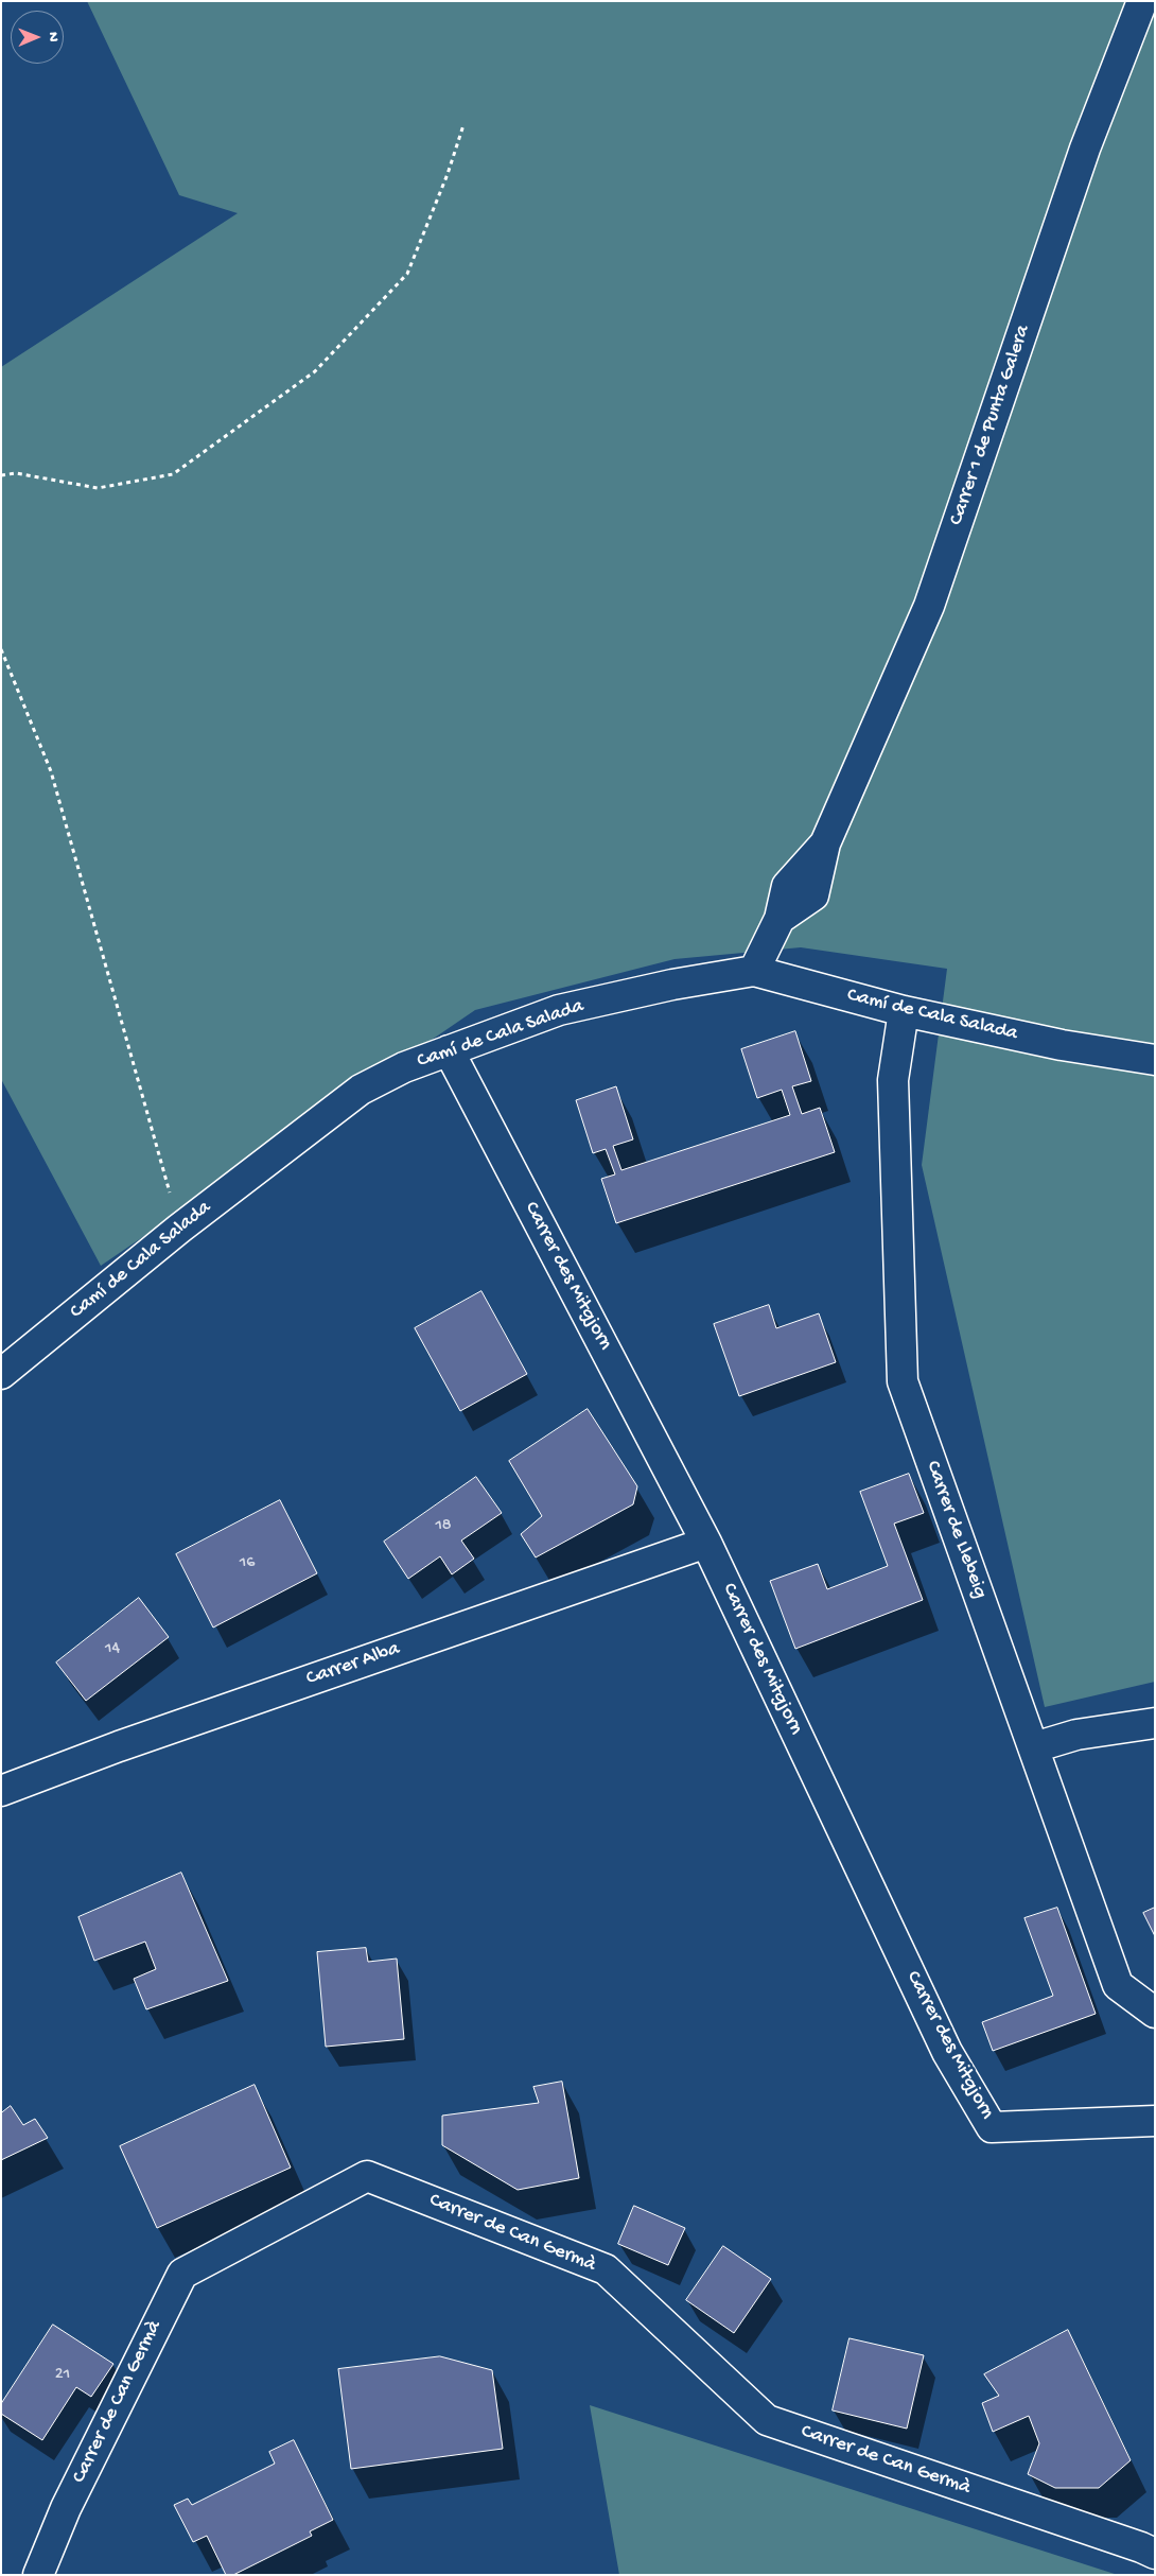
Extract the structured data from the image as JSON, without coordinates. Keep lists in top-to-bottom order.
{
  "streets": {
    "street": [
      "Carrer 1 de Punta Galera",
      "Camí de Cala Salada",
      "Carrer des Mitgjorn",
      "Carrer de Llebeig",
      "Carrer Alba",
      "Carrer de Can Germà"
    ]
  },
  "crossings": [
    ["Carrer 1 de Punta Galera", "Camí de Cala Salada"],
    ["Camí de Cala Salada", "Carrer des Mitgjorn"],
    ["Camí de Cala Salada", "Carrer de Llebeig"],
    ["Carrer des Mitgjorn", "Carrer Alba"]
  ],
  "house_numbers": [
    "18",
    "16",
    "14",
    "21"
  ],
  "north": "right"
}
